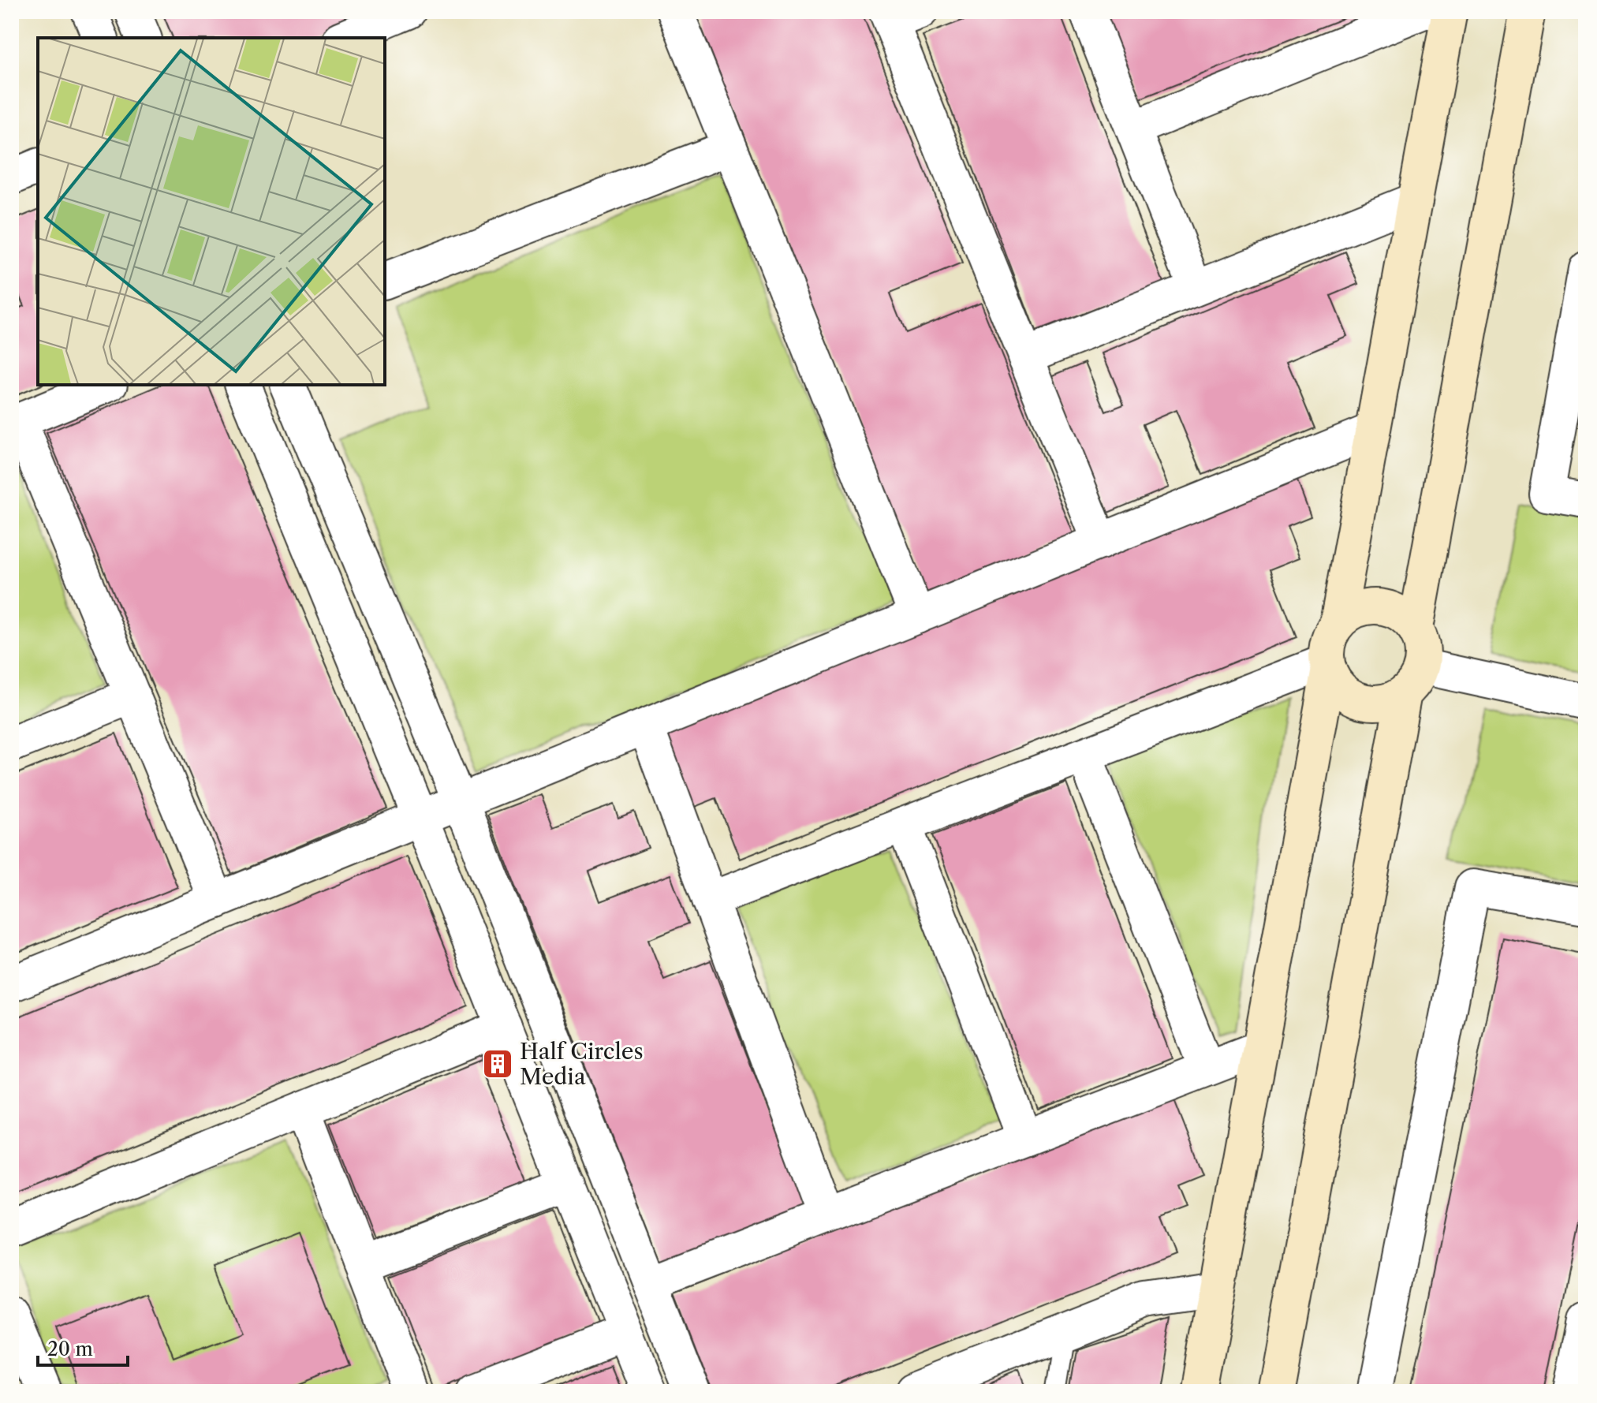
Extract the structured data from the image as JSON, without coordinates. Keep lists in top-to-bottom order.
{
  "places": {
    "building": ["Half Circles Media"]
  },
  "scale_bar": "20 m"
}
